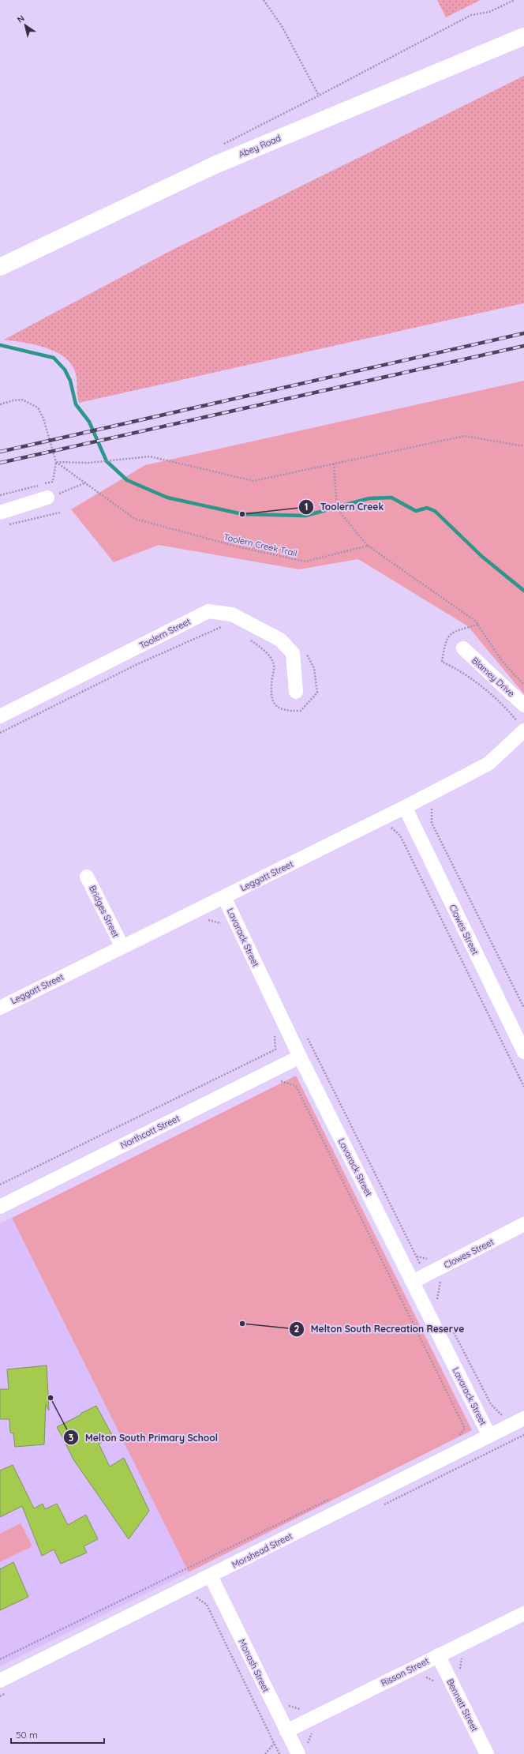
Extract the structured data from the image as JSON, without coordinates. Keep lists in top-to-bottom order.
{
  "streets": {
    "street": [
      "Abey Road",
      "Toolern Street",
      "Blamey Drive",
      "Leggatt Street",
      "Bridges Street",
      "Clowes Street",
      "Lavarack Street",
      "Northcott Street",
      "Morshead Street",
      "Monash Street",
      "Risson Street",
      "Bennett Street"
    ],
    "path": ["Toolern Creek Trail"]
  },
  "crossings": [
    ["Leggatt Street", "Bridges Street"],
    ["Leggatt Street", "Clowes Street"],
    ["Leggatt Street", "Lavarack Street"],
    ["Clowes Street", "Lavarack Street"],
    ["Lavarack Street", "Northcott Street"],
    ["Lavarack Street", "Morshead Street"],
    ["Morshead Street", "Monash Street"],
    ["Monash Street", "Risson Street"],
    ["Risson Street", "Bennett Street"]
  ],
  "places": ["Toolern Creek", "Melton South Recreation Reserve", "Melton South Primary School"],
  "scale_bar": "50 m",
  "north": "top left"
}
